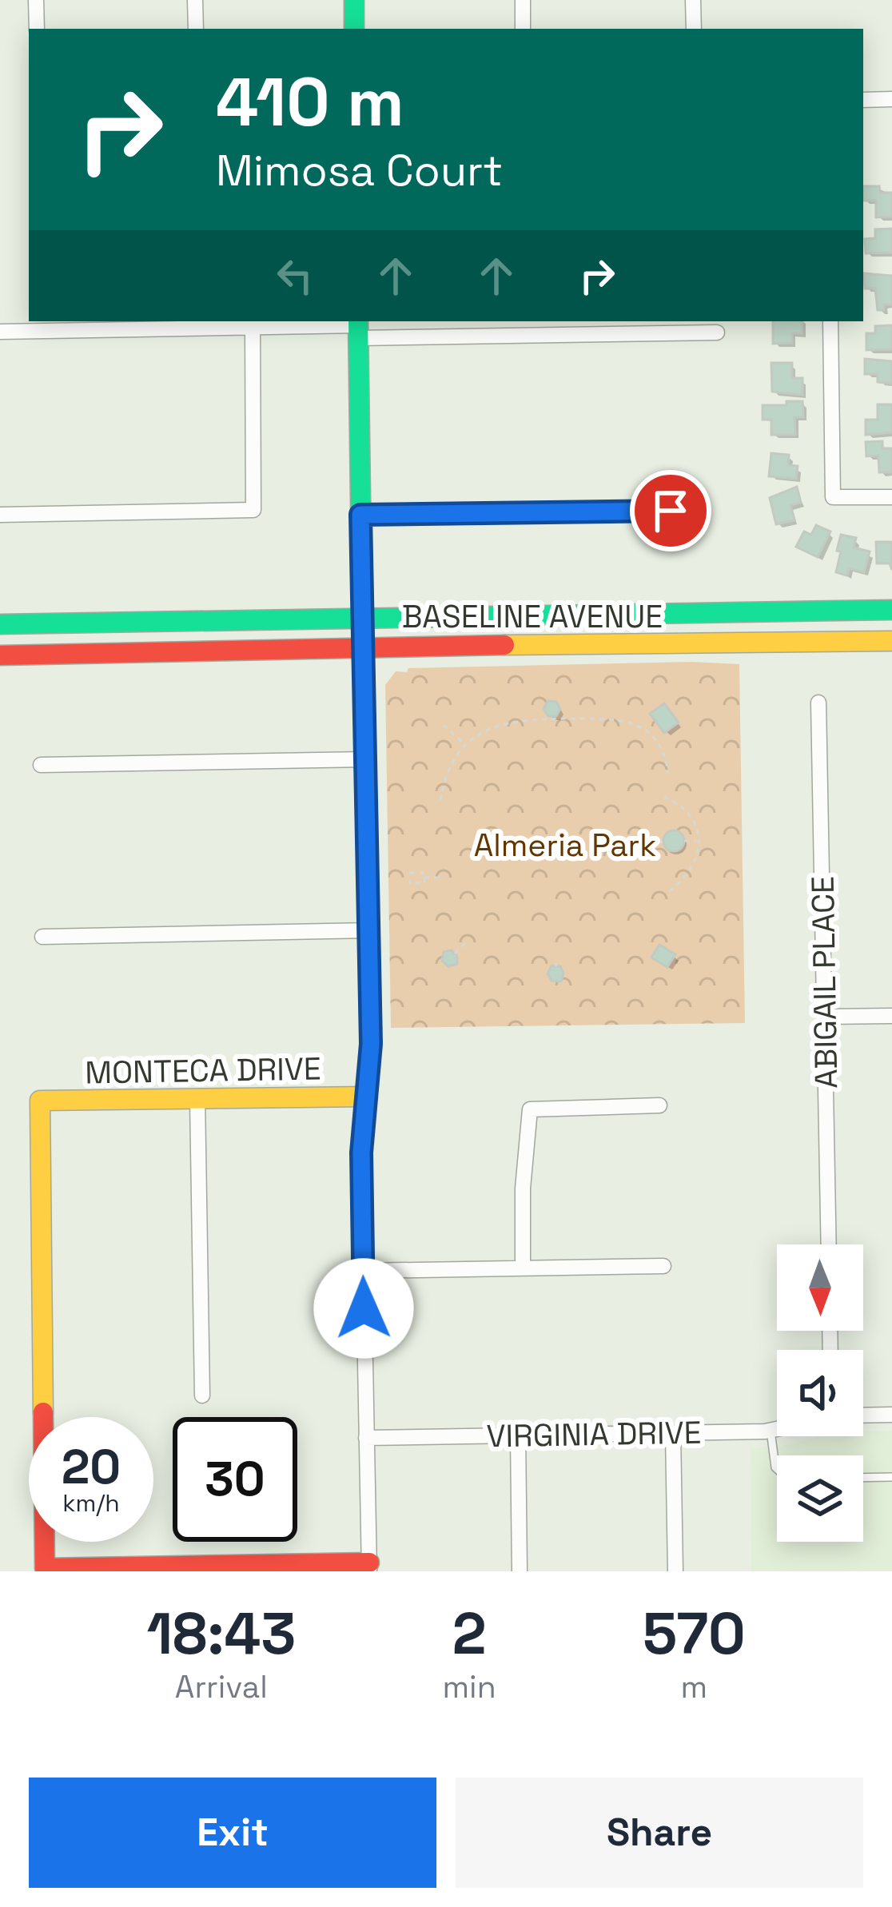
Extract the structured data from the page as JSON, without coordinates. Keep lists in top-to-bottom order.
{
  "streets": {
    "main road": ["BASELINE AVENUE", "MONTECA DRIVE"],
    "street": ["ABIGAIL PLACE", "VIRGINIA DRIVE"]
  },
  "parks": ["Almeria Park"],
  "north": "bottom",
  "page": {
    "turn": ["410 m", "Mimosa Court"],
    "speed": "20 km/h",
    "limit": "30",
    "eta": [
      "18:43",
      "Arrival",
      "2",
      "min",
      "570",
      "m"
    ],
    "buttons": ["Exit", "Share"]
  }
}
